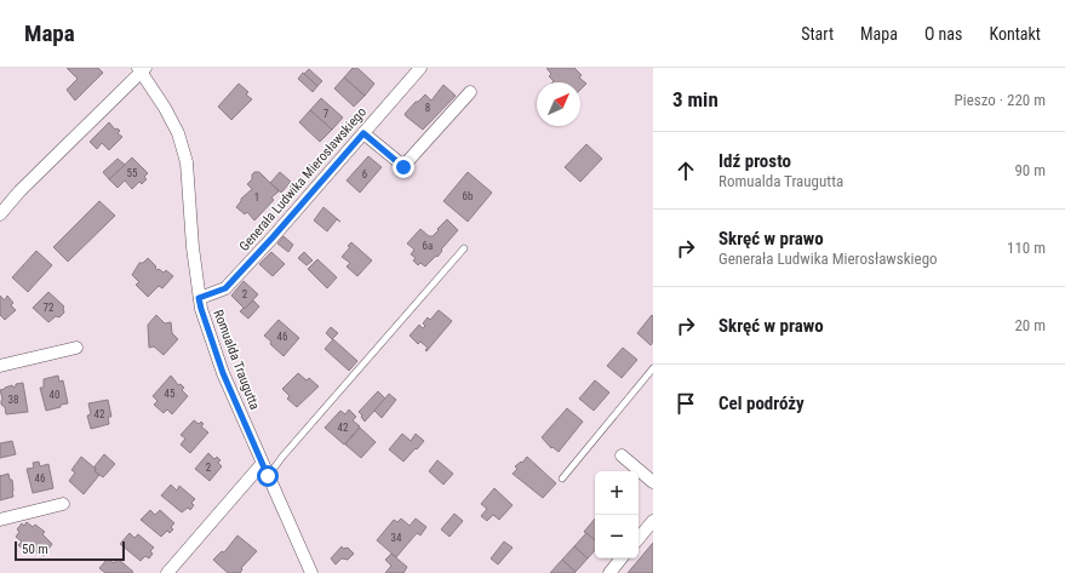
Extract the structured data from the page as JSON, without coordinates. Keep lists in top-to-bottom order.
{
  "streets": {
    "street": ["Generała Ludwika Mierosławskiego", "Romualda Traugutta"]
  },
  "crossings": [
    ["Generała Ludwika Mierosławskiego", "Romualda Traugutta"]
  ],
  "house_numbers": [
    "8",
    "7",
    "55",
    "6",
    "6b",
    "1",
    "6a",
    "2",
    "72",
    "46",
    "45",
    "40",
    "38",
    "42",
    "42",
    "2",
    "46",
    "34"
  ],
  "scale_bar": "50 m",
  "north": "top right",
  "page": {
    "header": "Mapa",
    "nav": [
      "Start",
      "Mapa",
      "O nas",
      "Kontakt"
    ],
    "heading": ["3 min", "Pieszo · 220 m"],
    "list": [
      ["Idź prosto", "Romualda Traugutta", "90 m"],
      ["Skręć w prawo", "Generała Ludwika Mierosławskiego", "110 m"],
      ["Skręć w prawo", "20 m"],
      "Cel podróży"
    ],
    "map_buttons": ["+", "−"],
    "scale": "50 m"
  }
}
